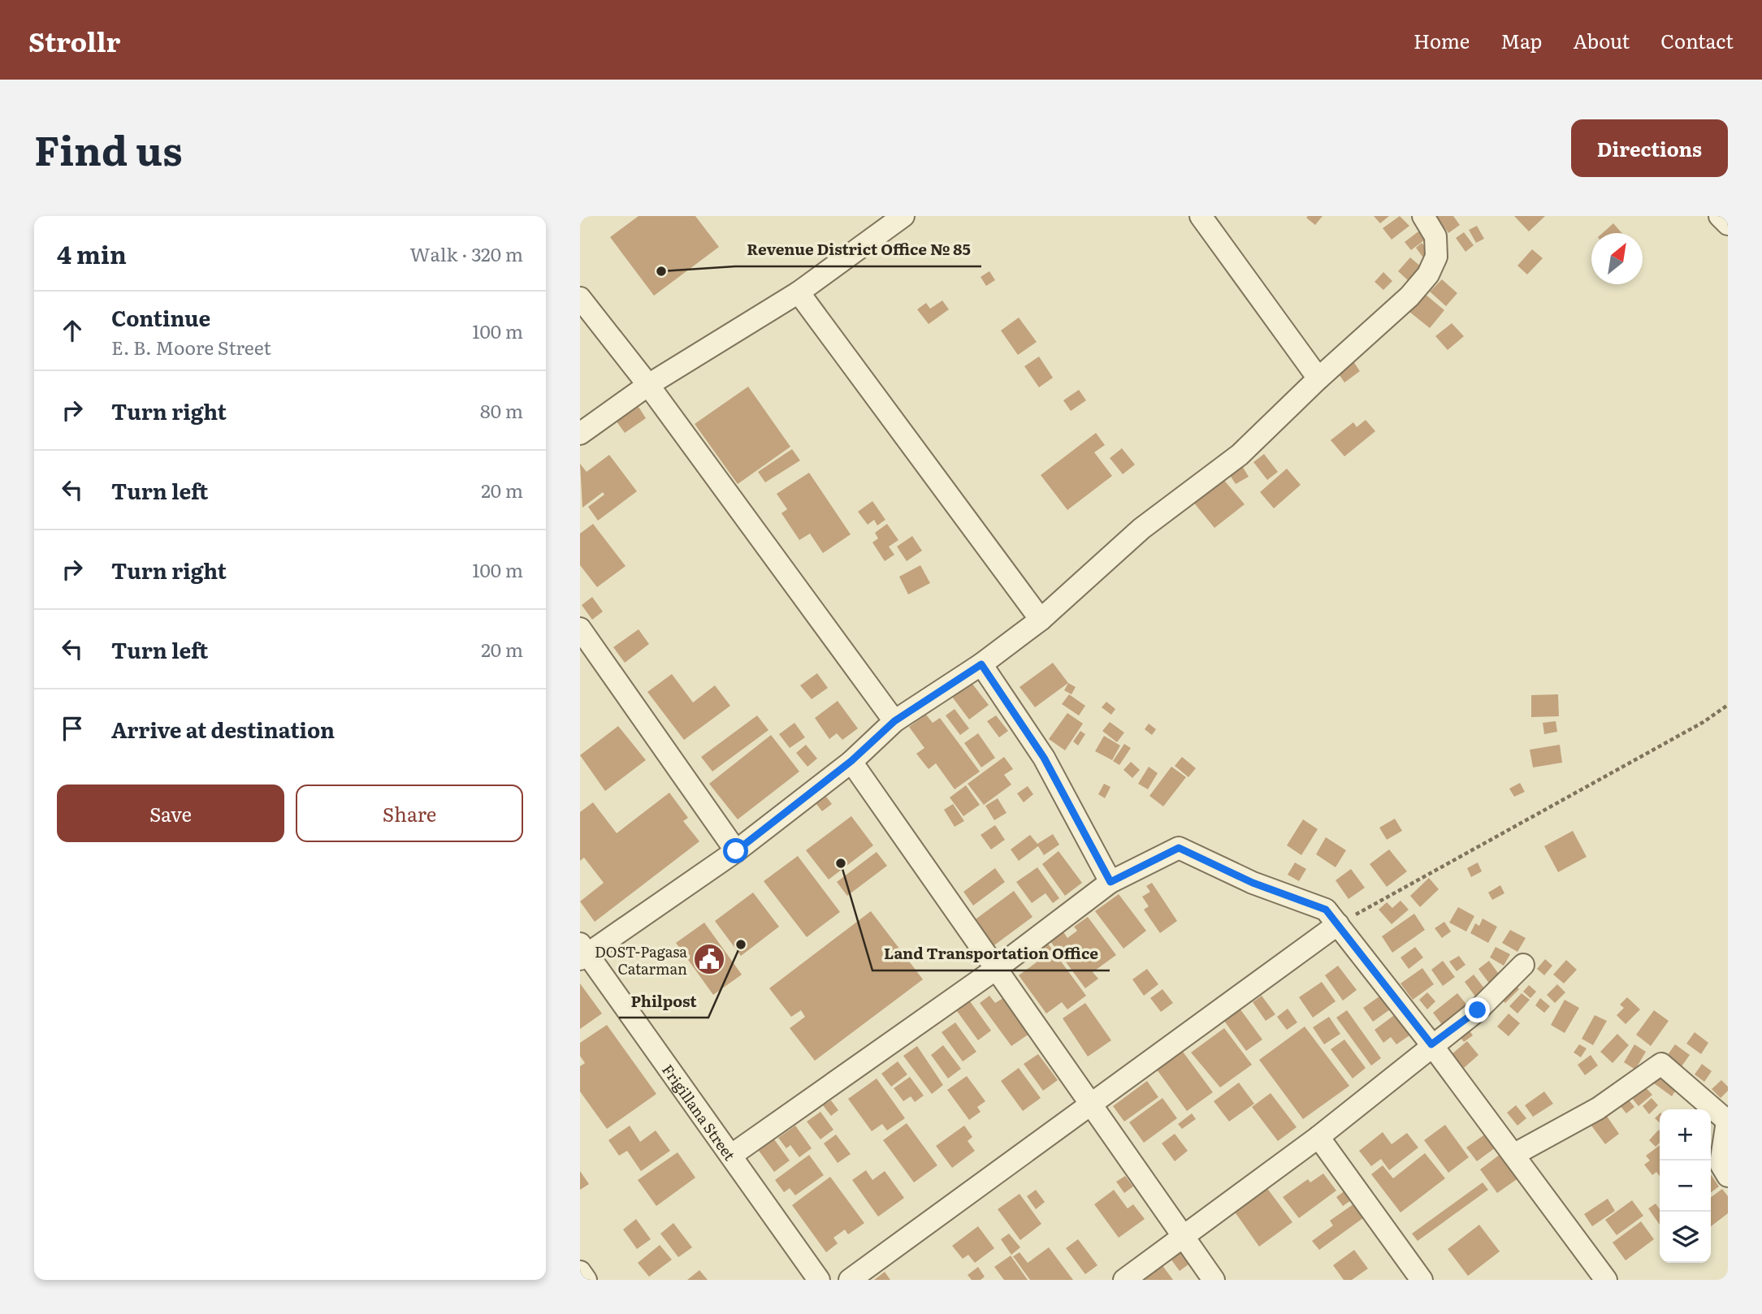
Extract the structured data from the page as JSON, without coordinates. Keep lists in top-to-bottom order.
{
  "streets": {
    "street": ["Frigillana Street"]
  },
  "places": {
    "other": ["Revenue District Office № 85", "Land Transportation Office", "Philpost"],
    "public building": ["DOST-Pagasa Catarman"]
  },
  "north": "top right",
  "page": {
    "header": "Strollr",
    "nav": [
      "Home",
      "Map",
      "About",
      "Contact"
    ],
    "title": "Find us",
    "buttons": [
      "Directions",
      ["Save", "Share"]
    ],
    "heading": ["4 min", "Walk · 320 m"],
    "list": [
      ["Continue", "E. B. Moore Street", "100 m"],
      ["Turn right", "80 m"],
      ["Turn left", "20 m"],
      ["Turn right", "100 m"],
      ["Turn left", "20 m"],
      "Arrive at destination"
    ],
    "map_buttons": ["+", "−"]
  }
}
